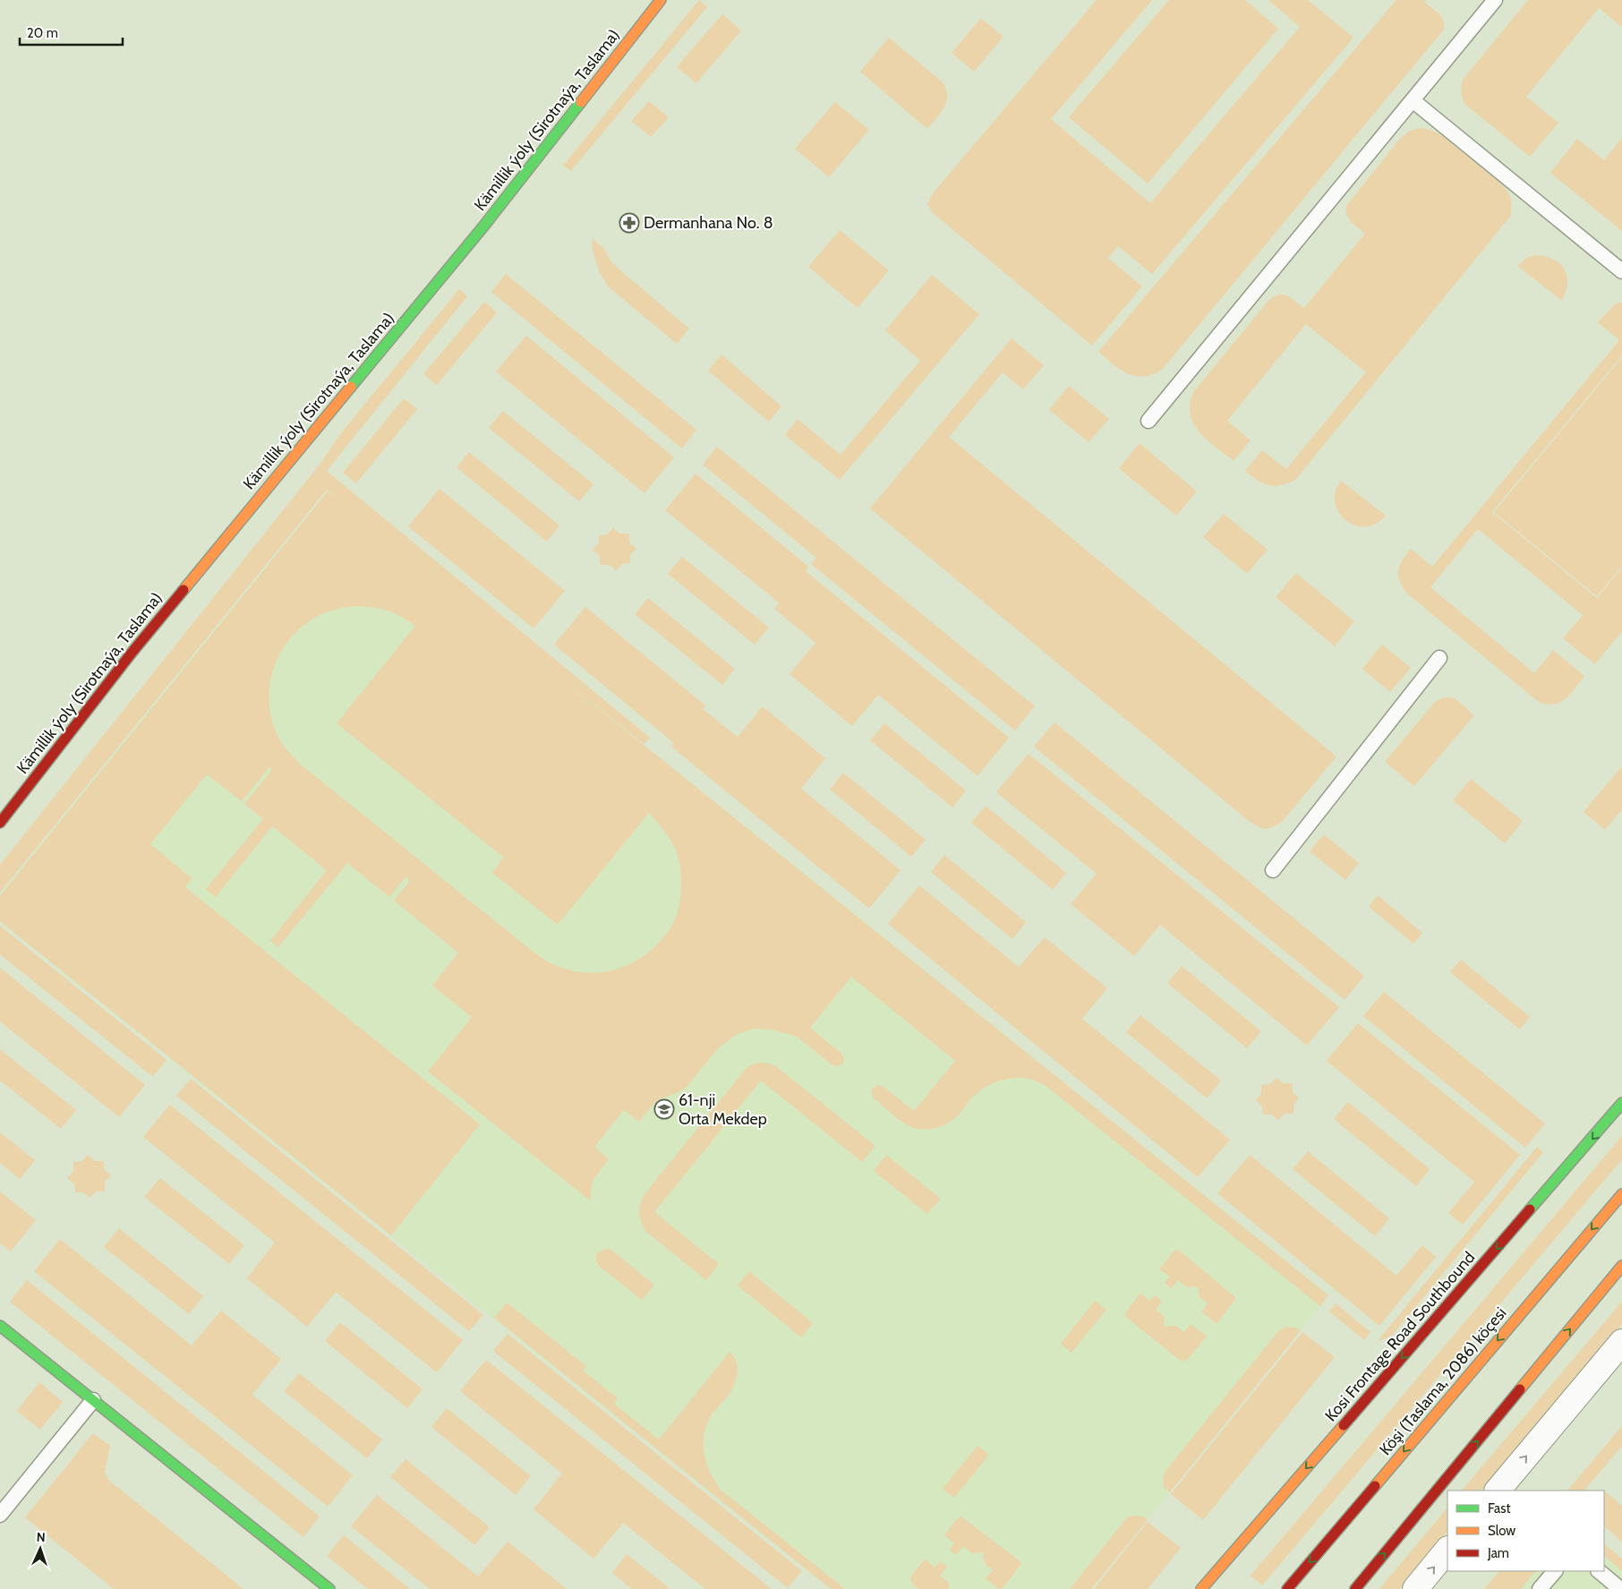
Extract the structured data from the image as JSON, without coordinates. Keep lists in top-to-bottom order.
{
  "streets": {
    "street": ["Kämillik ýoly (Sirotnaýa, Taslama)", "Kosi Frontage Road Southbound", "Köşi (Taslama, 2086) köçesi"]
  },
  "one_way": ["Kosi Frontage Road Southbound"],
  "places": {
    "pharmacy": ["Dermanhana No. 8"],
    "school or university": ["61-nji Orta Mekdep"]
  },
  "legend": ["Fast", "Slow", "Jam"],
  "scale_bar": "20 m",
  "north": "top"
}
